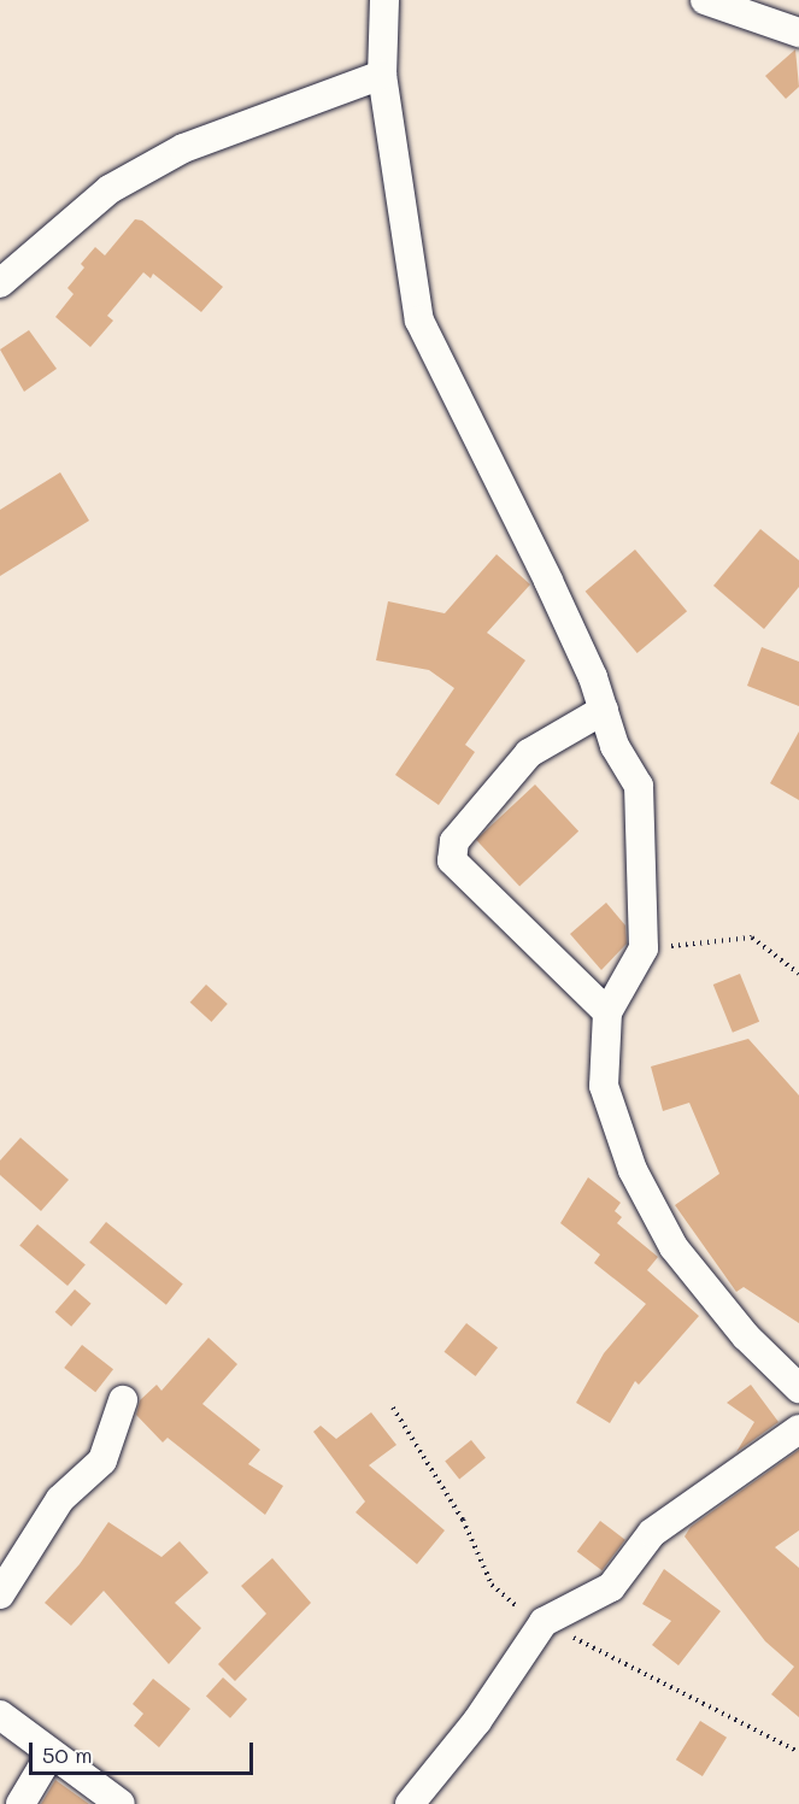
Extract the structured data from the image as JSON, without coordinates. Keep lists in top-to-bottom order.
{
  "scale_bar": "50 m"
}
